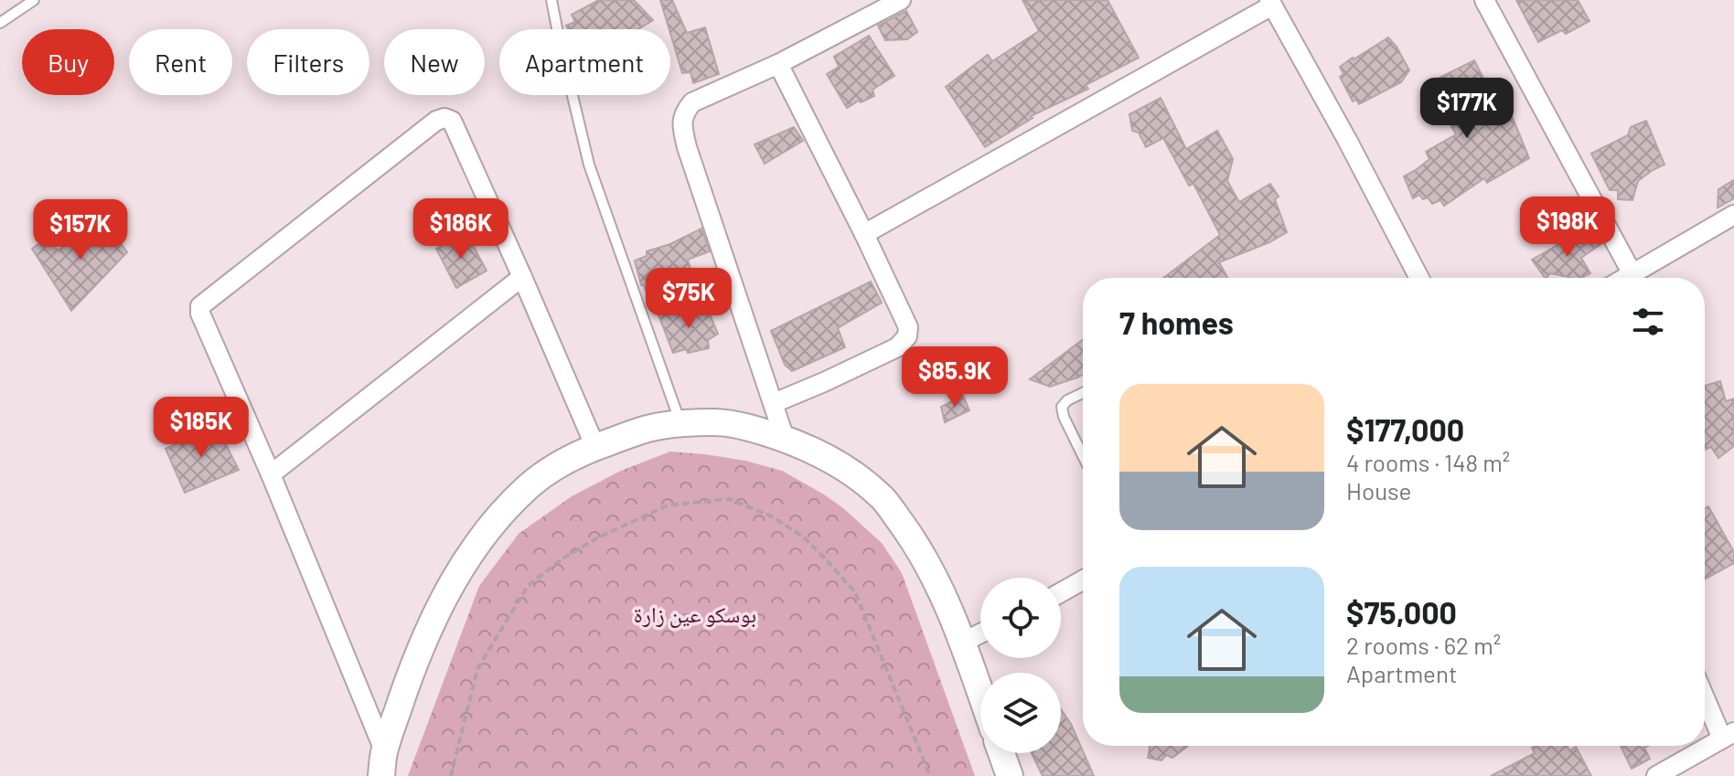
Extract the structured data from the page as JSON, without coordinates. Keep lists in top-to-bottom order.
{
  "parks": ["بوسكو عين زارة"],
  "page": {
    "chip": [
      "Buy",
      "Rent",
      "Filters",
      "New",
      "Apartment"
    ],
    "price": [
      "$177K",
      "$198K",
      "$186K",
      "$157K",
      "$75K",
      "$85.9K",
      "$185K"
    ],
    "heading": "7 homes",
    "list": [
      {
        "name": "$177,000",
        "note": "4 rooms · 148 m² · House"
      },
      {
        "name": "$75,000",
        "note": "2 rooms · 62 m² · Apartment"
      }
    ]
  }
}
